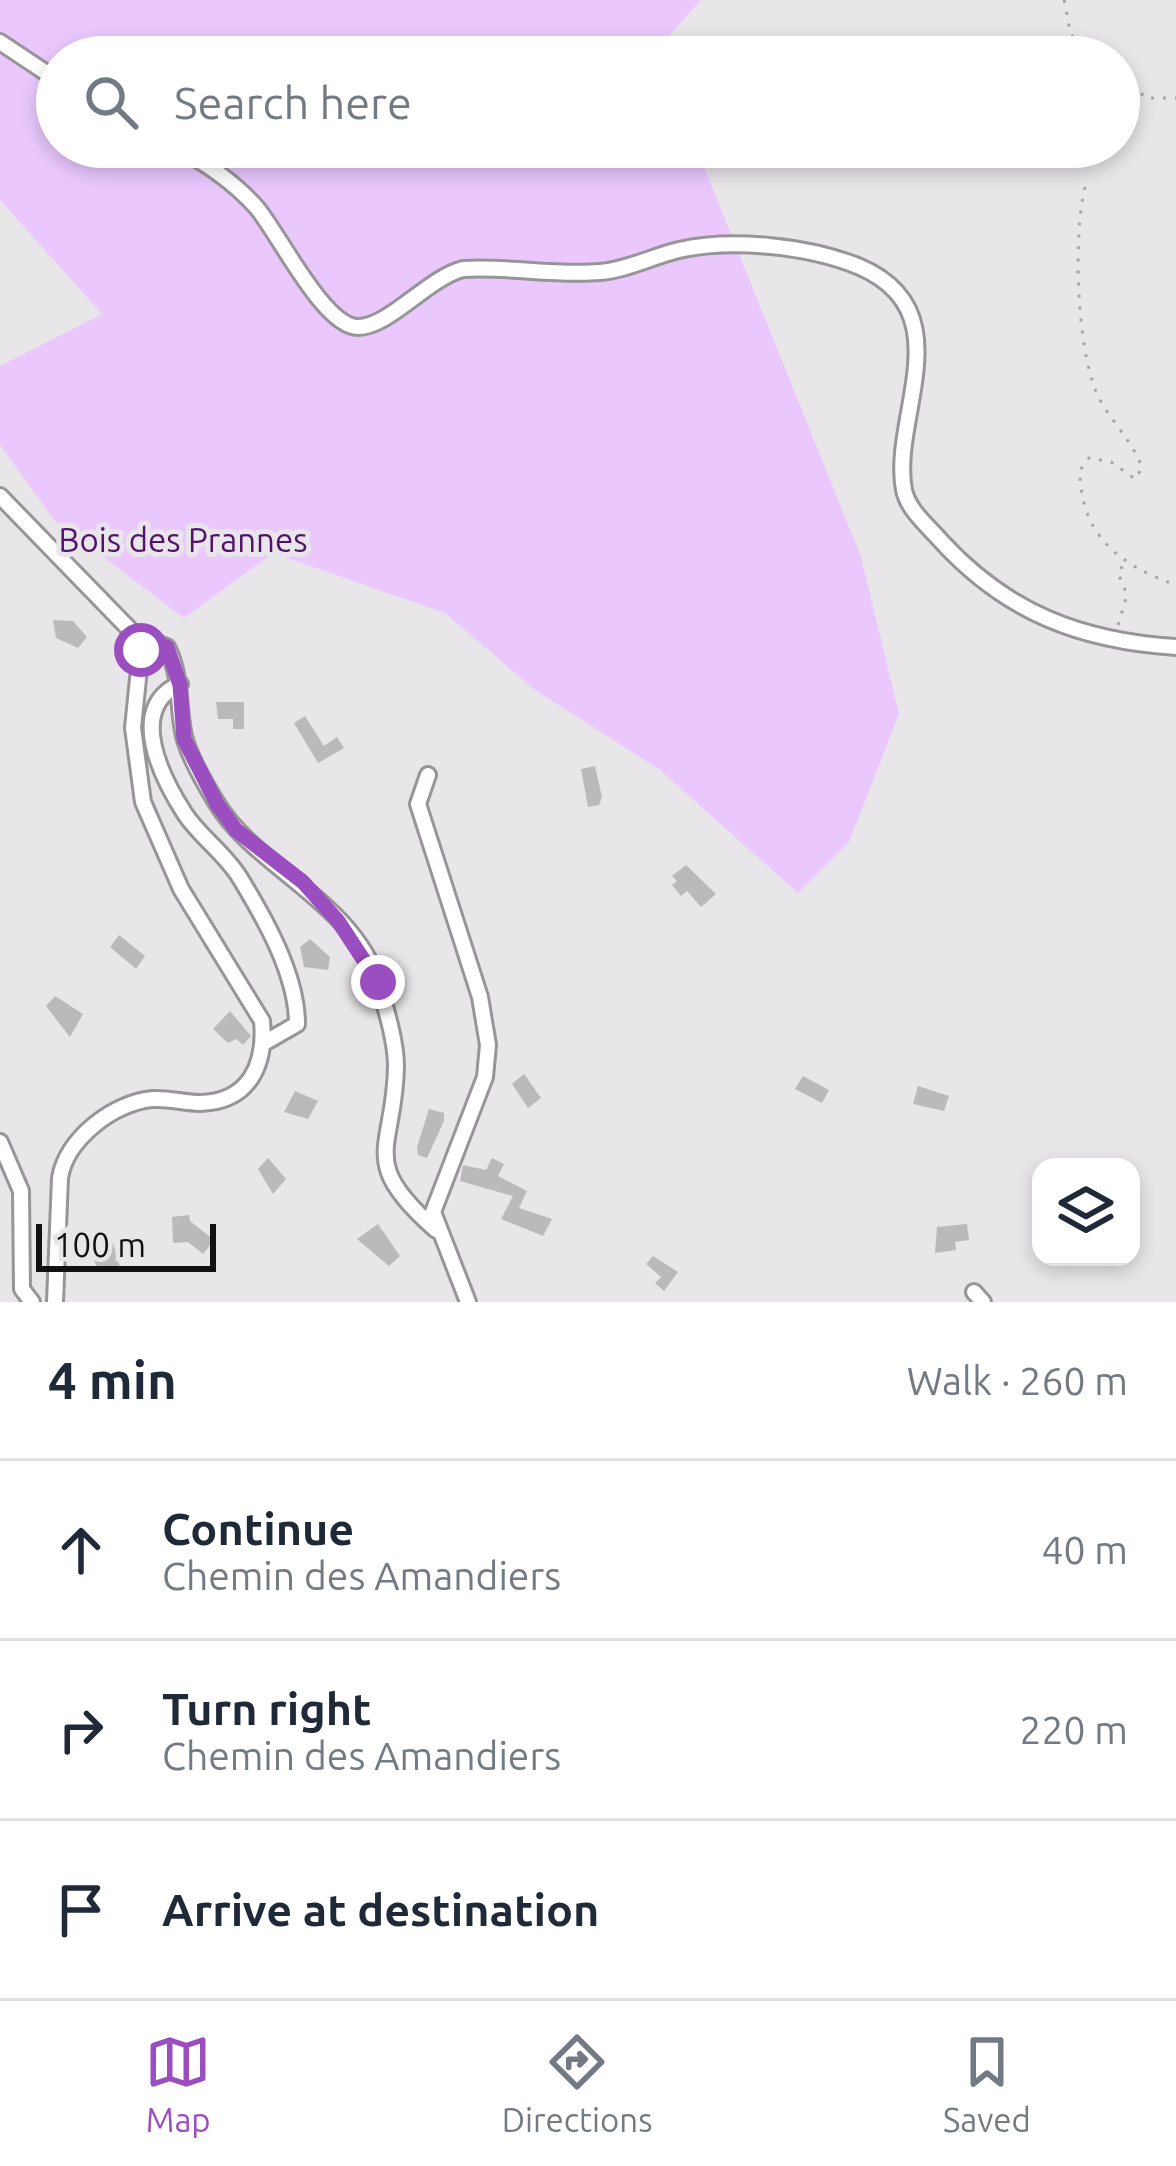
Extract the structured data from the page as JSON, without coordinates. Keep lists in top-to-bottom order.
{
  "parks": ["Bois des Prannes"],
  "scale_bar": "100 m",
  "page": {
    "search": "Search here",
    "scale": "100 m",
    "heading": ["4 min", "Walk · 260 m"],
    "list": [
      ["Continue", "Chemin des Amandiers", "40 m"],
      ["Turn right", "Chemin des Amandiers", "220 m"],
      "Arrive at destination"
    ],
    "nav": ["Map", "Directions", "Saved"]
  }
}
